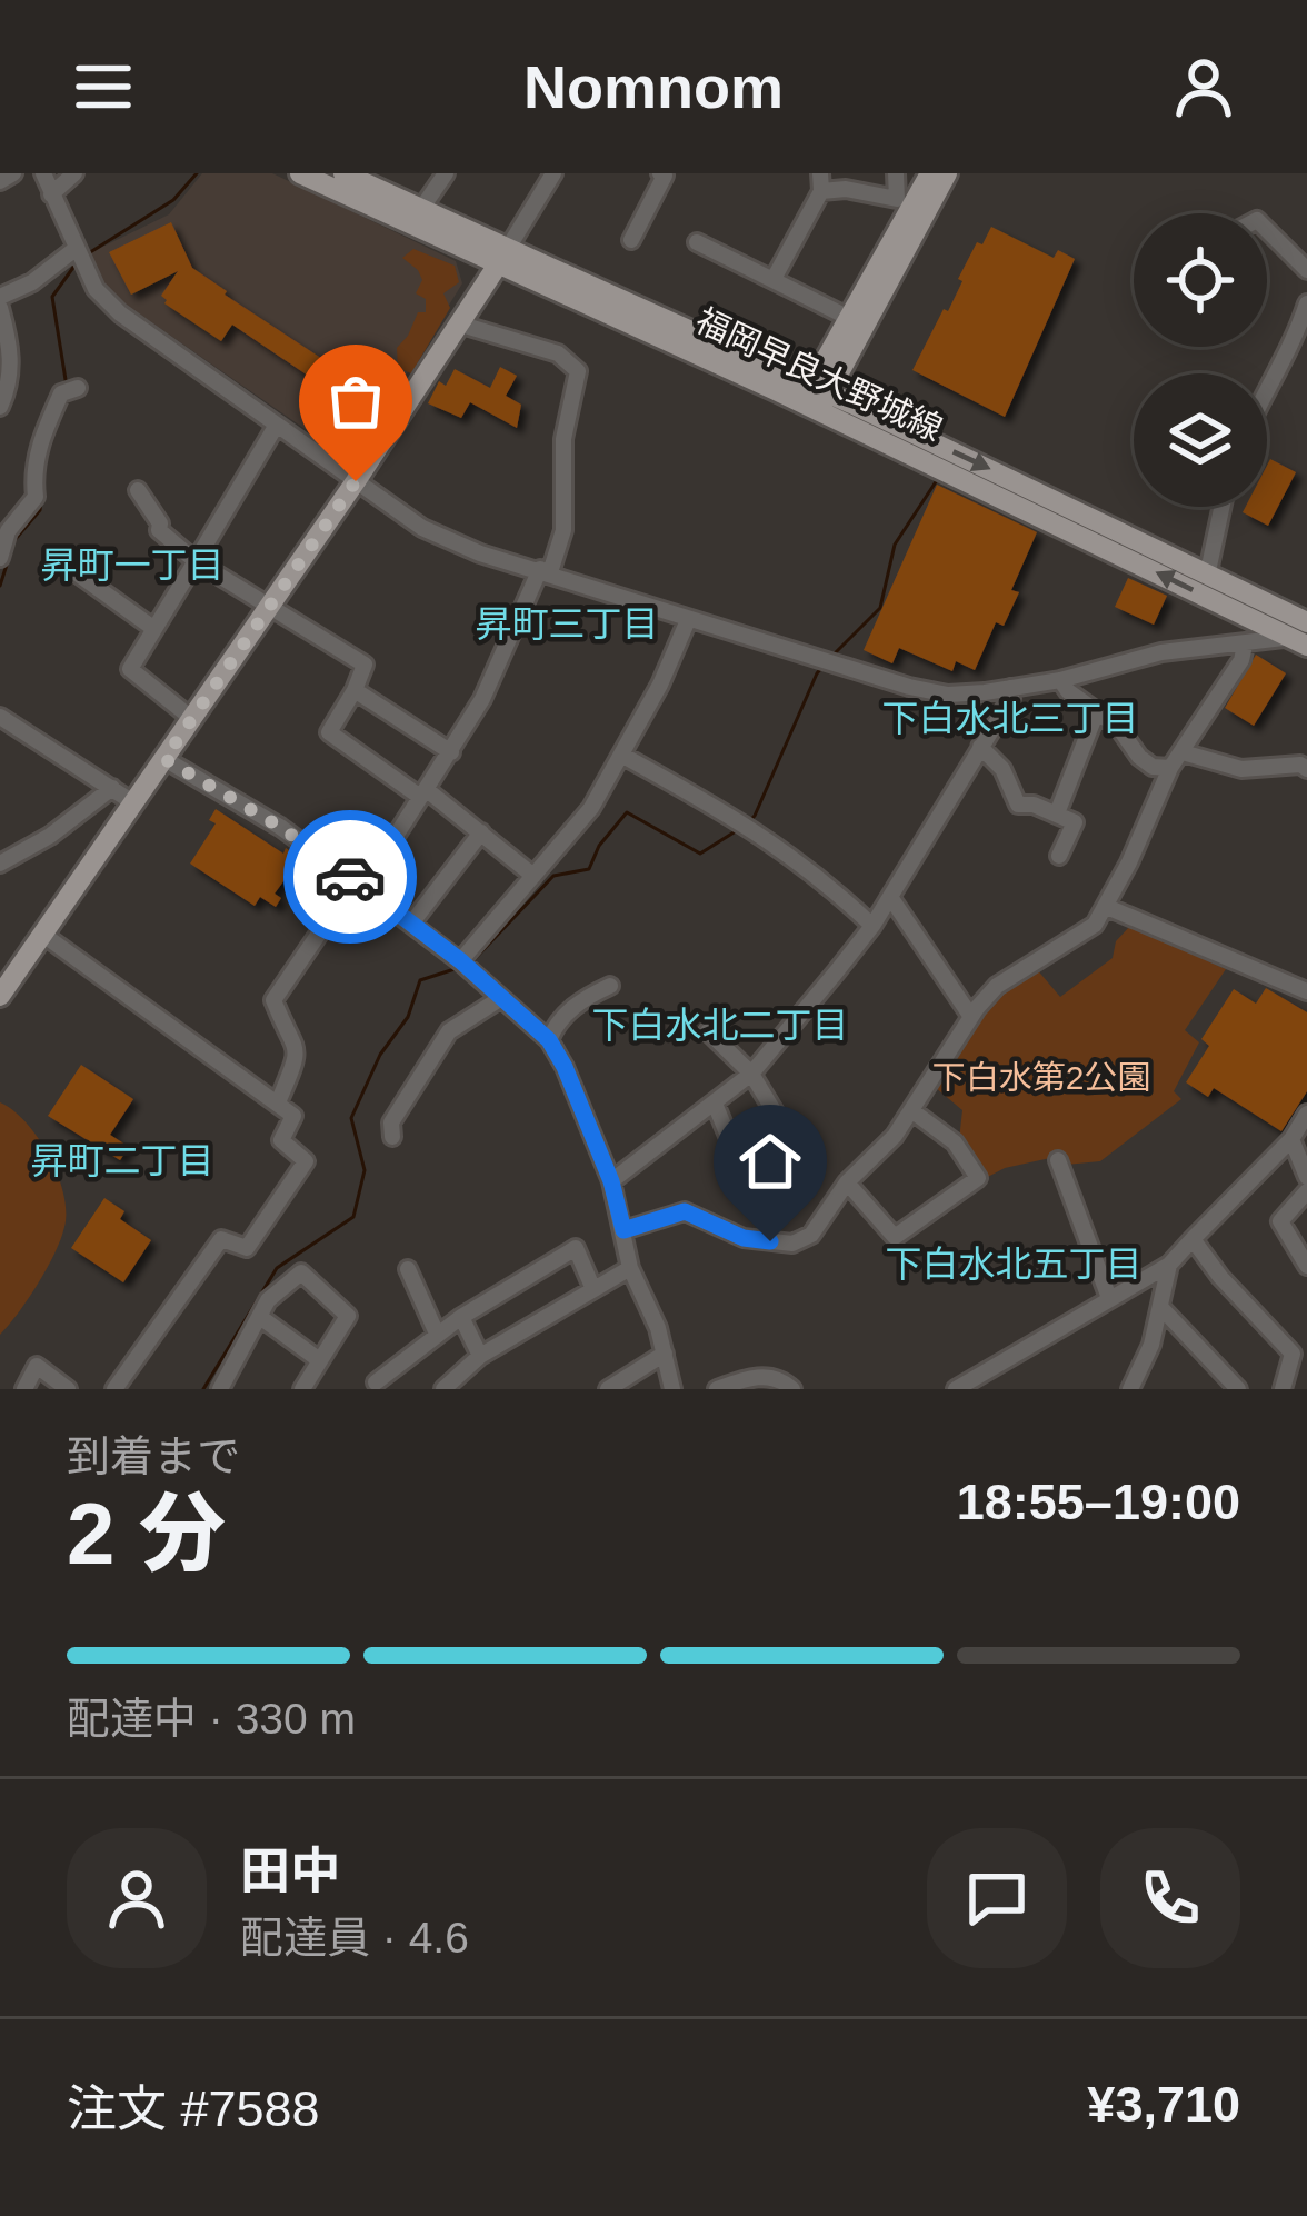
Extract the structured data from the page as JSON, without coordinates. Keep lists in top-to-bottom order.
{
  "streets": {
    "main road": ["福岡早良大野城線"]
  },
  "districts": [
    "昇町一丁目",
    "昇町三丁目",
    "下白水北三丁目",
    "下白水北二丁目",
    "昇町二丁目",
    "下白水北五丁目"
  ],
  "parks": ["下白水第2公園"],
  "page": {
    "header": "Nomnom",
    "heading": ["2 分", "到着まで", "18:55–19:00"],
    "panel": [
      "田中",
      "配達員 · 4.6",
      "注文 #7588",
      "¥3,710"
    ],
    "bar": "配達中 · 330 m"
  }
}
